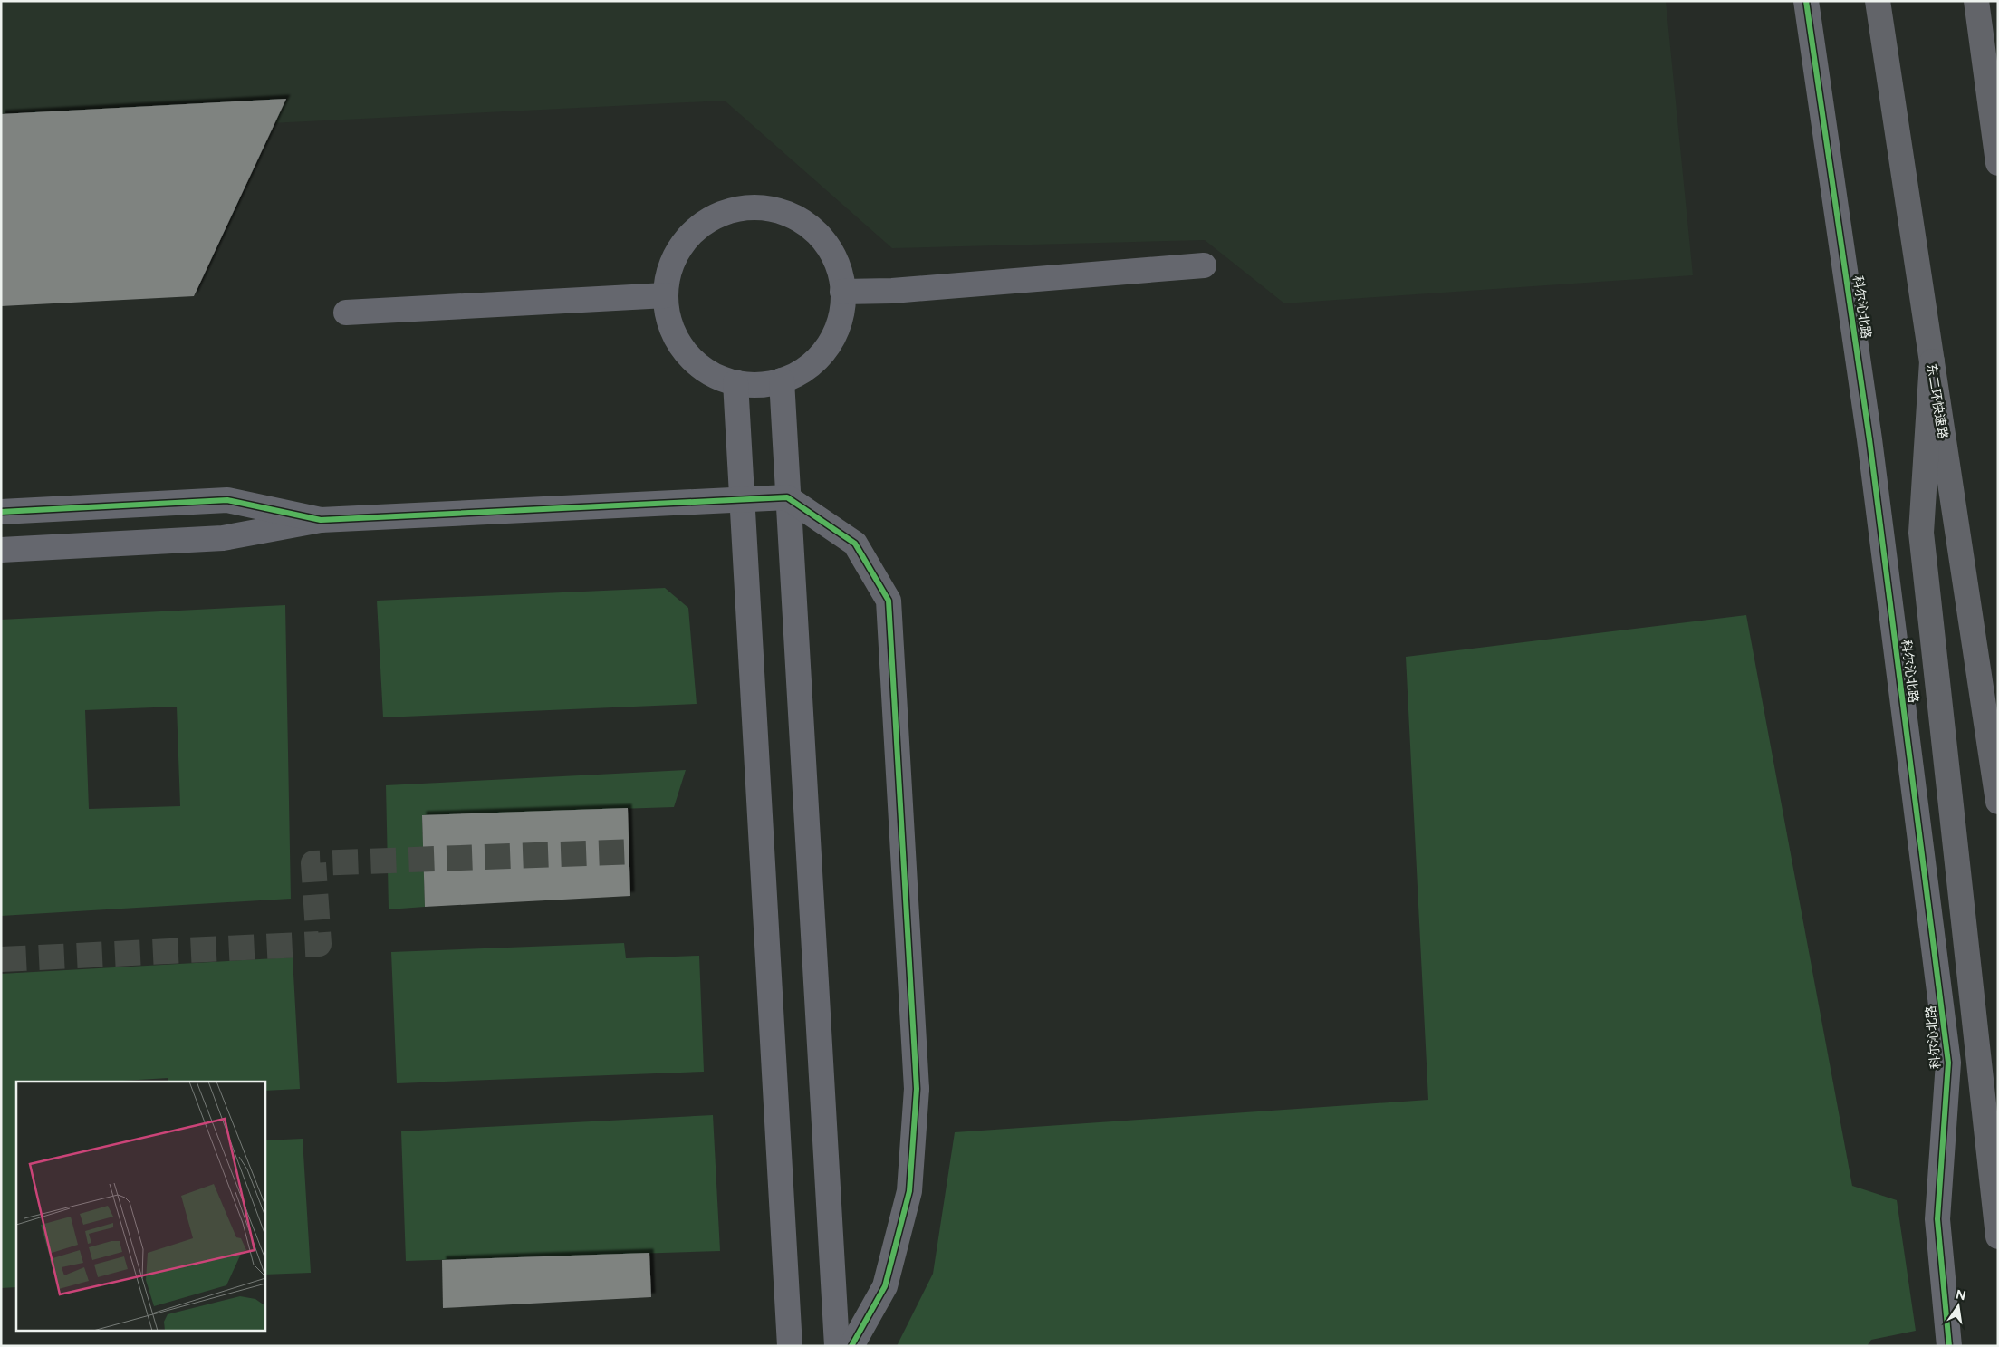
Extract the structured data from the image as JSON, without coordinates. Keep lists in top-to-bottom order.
{
  "streets": {
    "highway": ["东二环快速路"],
    "street": ["科尔沁北路"]
  },
  "north": "top"
}
